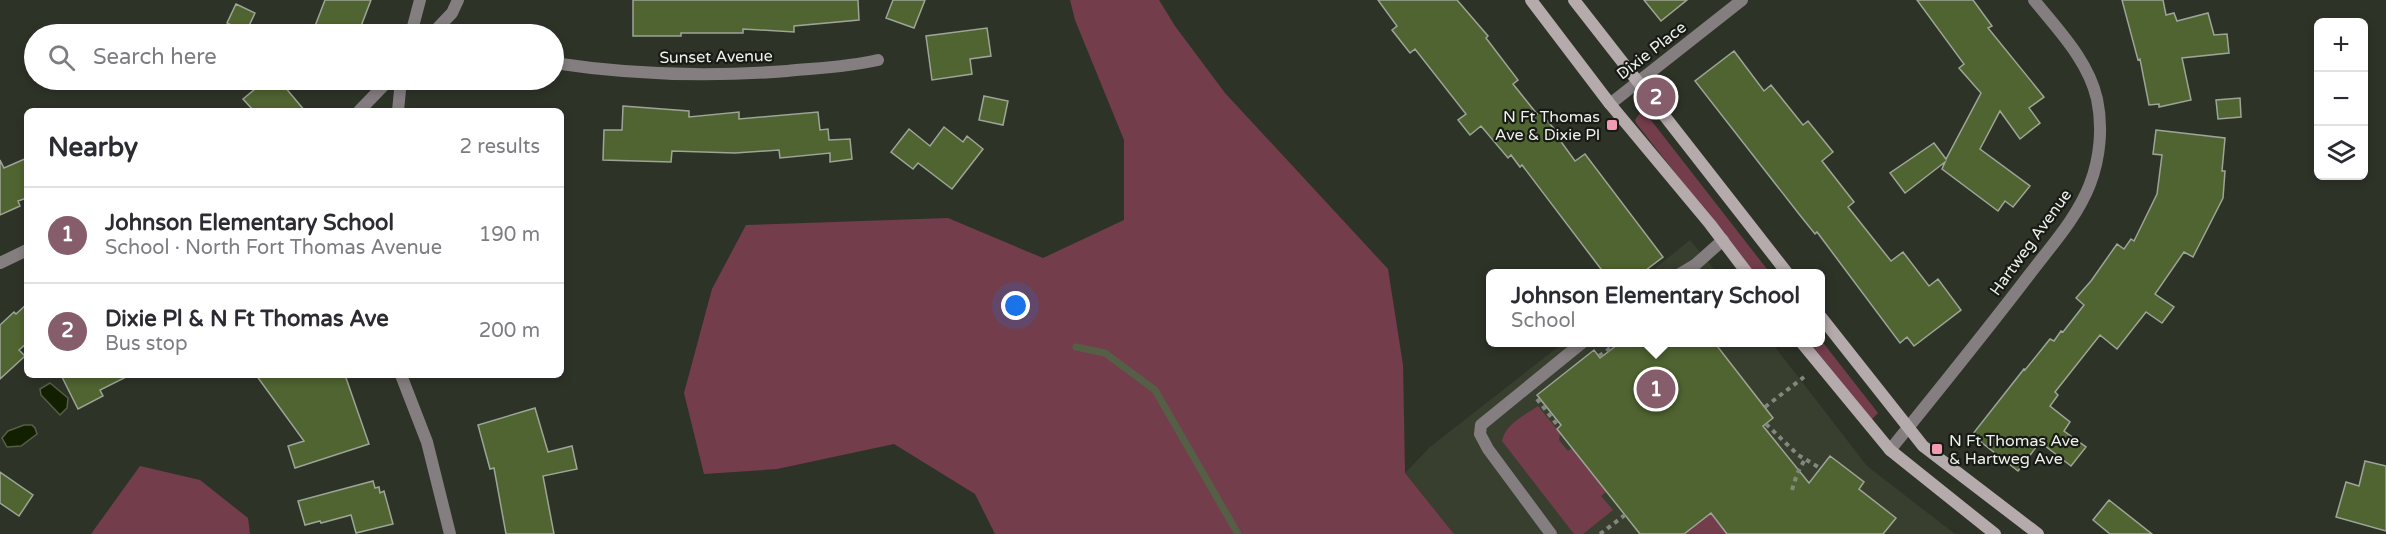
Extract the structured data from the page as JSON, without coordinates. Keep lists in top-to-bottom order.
{
  "streets": {
    "street": ["Dixie Place", "Sunset Avenue", "Hartweg Avenue"]
  },
  "places": {
    "transit": ["N Ft Thomas Ave & Dixie Pl", "N Ft Thomas Ave & Hartweg Ave"]
  },
  "page": {
    "map_buttons": ["+", "−"],
    "search": "Search here",
    "pins": ["2", "1"],
    "heading": ["Nearby", "2 results"],
    "list": [
      {
        "mark": "1",
        "name": "Johnson Elementary School",
        "note": "School · North Fort Thomas Avenue",
        "value": "190 m"
      },
      {
        "mark": "2",
        "name": "Dixie Pl & N Ft Thomas Ave",
        "note": "Bus stop",
        "value": "200 m"
      }
    ],
    "popup": ["Johnson Elementary School", "School"]
  }
}
